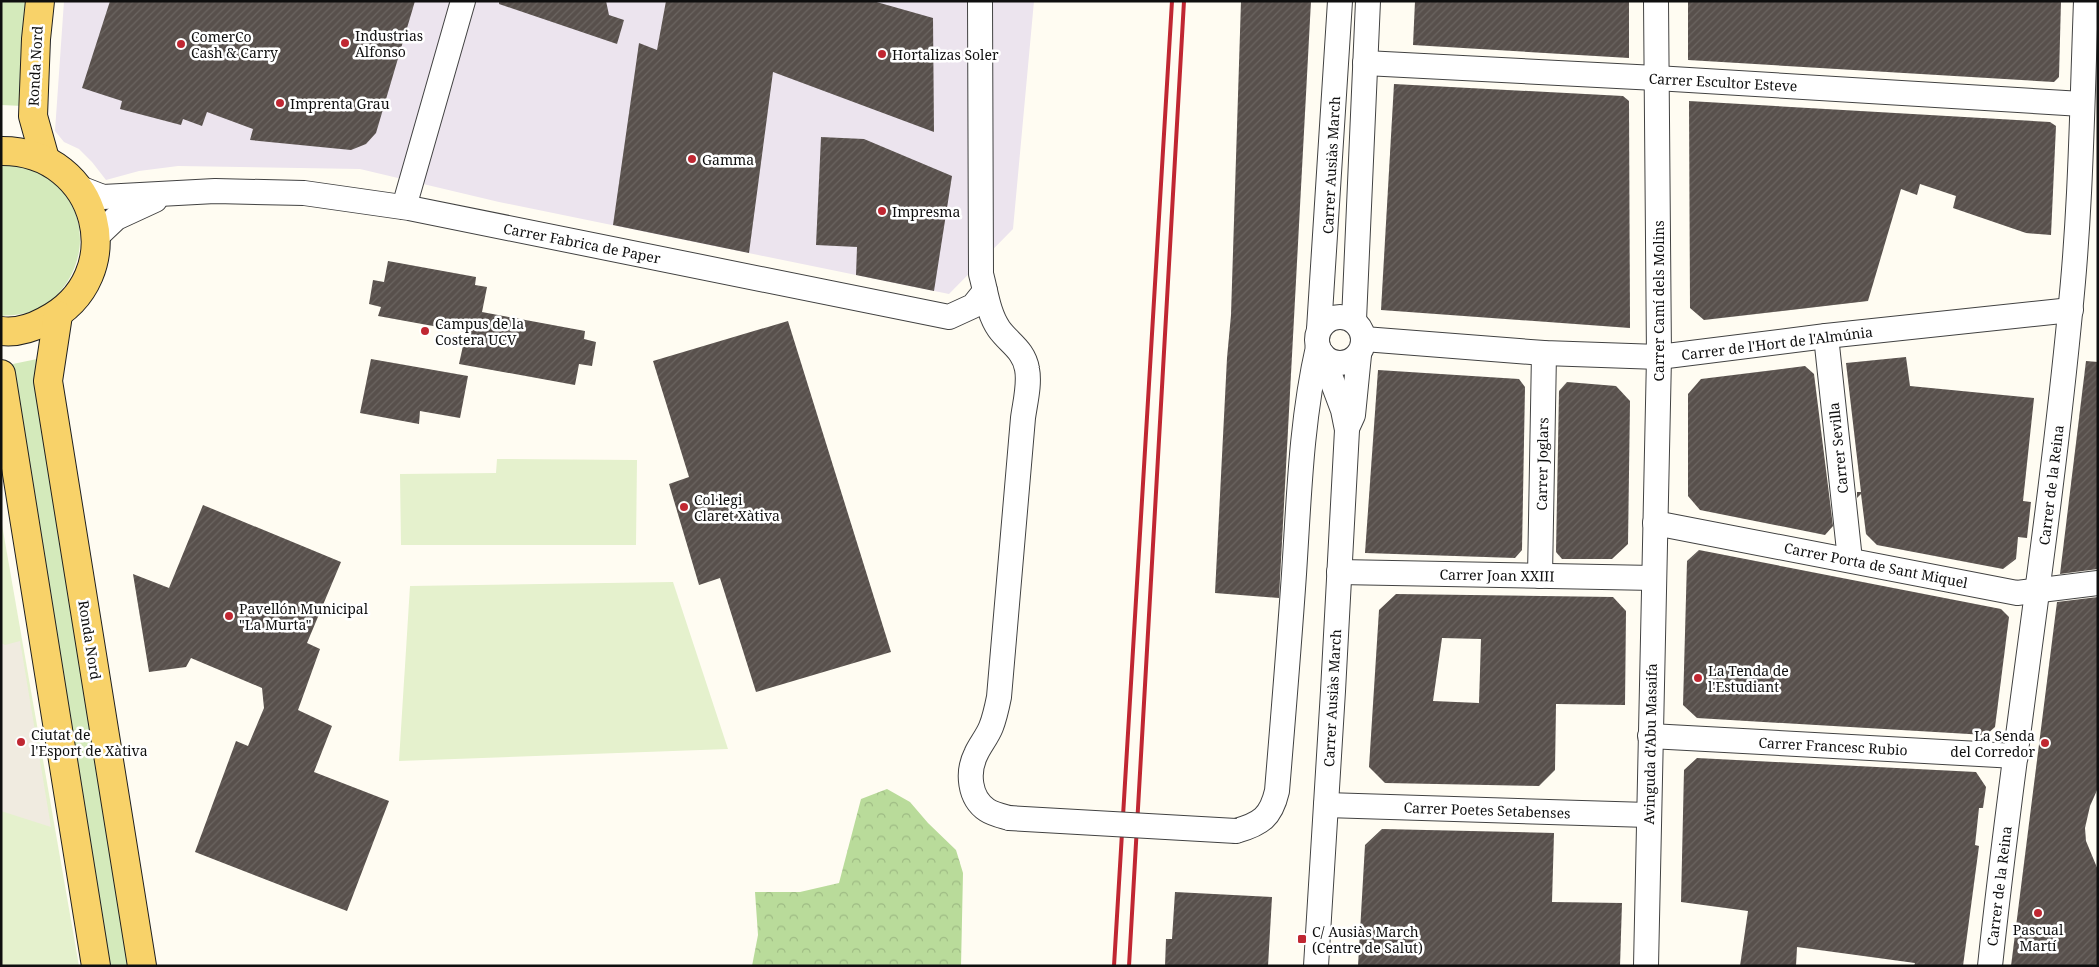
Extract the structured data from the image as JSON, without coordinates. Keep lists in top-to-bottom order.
{
  "streets": {
    "main road": ["Ronda Nord"],
    "street": [
      "Carrer Escultor Esteve",
      "Carrer Ausiàs March",
      "Carrer Fabrica de Paper",
      "Carrer Camí dels Molins",
      "Carrer de l'Hort de l'Almúnia",
      "Carrer Sevilla",
      "Carrer Joglars",
      "Carrer de la Reina",
      "Carrer Porta de Sant Miquel",
      "Carrer Joan XXIII",
      "Avinguda d'Abu Masaifa",
      "Carrer Francesc Rubio",
      "Carrer Poetes Setabenses"
    ]
  },
  "crossings": [
    ["Carrer Escultor Esteve", "Carrer Ausiàs March"],
    ["Carrer Escultor Esteve", "Carrer Camí dels Molins"],
    ["Carrer Escultor Esteve", "Carrer de la Reina"],
    ["Carrer Ausiàs March", "Carrer Fabrica de Paper"],
    ["Carrer Ausiàs March", "Carrer de l'Hort de l'Almúnia"],
    ["Carrer Ausiàs March", "Carrer Joan XXIII"],
    ["Carrer Ausiàs March", "Carrer Poetes Setabenses"],
    ["Carrer Camí dels Molins", "Carrer de l'Hort de l'Almúnia"],
    ["Carrer Camí dels Molins", "Carrer Porta de Sant Miquel"],
    ["Carrer Camí dels Molins", "Avinguda d'Abu Masaifa"],
    ["Carrer de l'Hort de l'Almúnia", "Carrer Sevilla"],
    ["Carrer de l'Hort de l'Almúnia", "Carrer Joglars"],
    ["Carrer de l'Hort de l'Almúnia", "Carrer de la Reina"],
    ["Carrer Sevilla", "Carrer Porta de Sant Miquel"],
    ["Carrer Joglars", "Carrer Joan XXIII"],
    ["Carrer de la Reina", "Carrer Porta de Sant Miquel"],
    ["Carrer de la Reina", "Carrer Francesc Rubio"],
    ["Carrer Porta de Sant Miquel", "Avinguda d'Abu Masaifa"],
    ["Carrer Joan XXIII", "Avinguda d'Abu Masaifa"],
    ["Avinguda d'Abu Masaifa", "Carrer Francesc Rubio"],
    ["Avinguda d'Abu Masaifa", "Carrer Poetes Setabenses"]
  ],
  "places": {
    "other": [
      "Industrias Alfonso",
      "ComerCo Cash & Carry",
      "Hortalizas Soler",
      "Imprenta Grau",
      "Gamma",
      "Impresma",
      "Campus de la Costera UCV",
      "Col·legi Claret Xàtiva",
      "Pavellón Municipal \"La Murta\"",
      "La Tenda de l'Estudiant",
      "Ciutat de l'Esport de Xàtiva",
      "La Senda del Corredor",
      "Pascual Martí"
    ],
    "transit": ["C/ Ausiàs March (Centre de Salut)"]
  }
}
